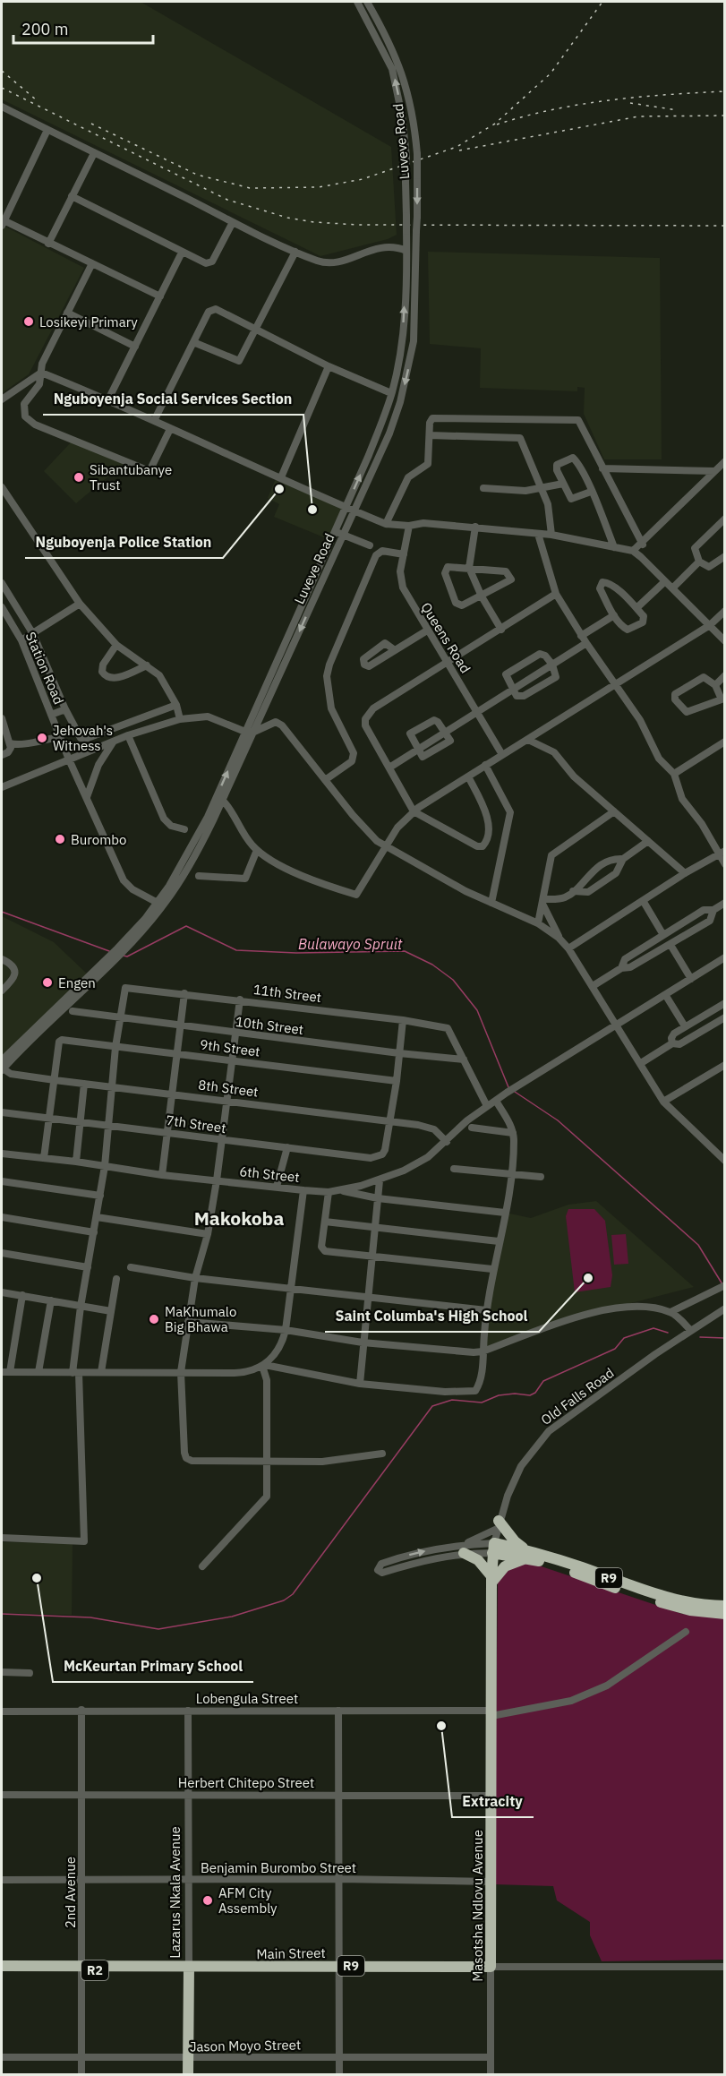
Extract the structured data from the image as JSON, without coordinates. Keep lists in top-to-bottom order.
{
  "streets": {
    "highway": [
      "R9",
      "Lazarus Nkala Avenue",
      "Masotsha Ndlovu Avenue",
      "Main Street",
      "R2"
    ],
    "street": [
      "Luveve Road",
      "Queens Road",
      "Station Road",
      "11th Street",
      "10th Street",
      "9th Street",
      "8th Street",
      "7th Street",
      "6th Street",
      "Old Falls Road",
      "Lobengula Street",
      "Herbert Chitepo Street",
      "Benjamin Burombo Street",
      "2nd Avenue",
      "Jason Moyo Street"
    ]
  },
  "crossings": [
    ["Luveve Road", "Station Road"],
    ["Luveve Road", "8th Street"],
    ["11th Street", "10th Street"],
    ["9th Street", "8th Street"],
    ["8th Street", "7th Street"],
    ["8th Street", "6th Street"],
    ["Old Falls Road", "R9"],
    ["Old Falls Road", "Masotsha Ndlovu Avenue"],
    ["R9", "Masotsha Ndlovu Avenue"],
    ["Lobengula Street", "2nd Avenue"],
    ["Lobengula Street", "Lazarus Nkala Avenue"],
    ["Lobengula Street", "Masotsha Ndlovu Avenue"],
    ["Herbert Chitepo Street", "2nd Avenue"],
    ["Herbert Chitepo Street", "Lazarus Nkala Avenue"],
    ["Herbert Chitepo Street", "Masotsha Ndlovu Avenue"],
    ["Benjamin Burombo Street", "2nd Avenue"],
    ["Benjamin Burombo Street", "Lazarus Nkala Avenue"],
    ["Benjamin Burombo Street", "Masotsha Ndlovu Avenue"],
    ["2nd Avenue", "R2"],
    ["2nd Avenue", "Jason Moyo Street"],
    ["Lazarus Nkala Avenue", "Main Street"],
    ["Lazarus Nkala Avenue", "R2"],
    ["Lazarus Nkala Avenue", "Jason Moyo Street"],
    ["Masotsha Ndlovu Avenue", "Main Street"],
    ["Masotsha Ndlovu Avenue", "Jason Moyo Street"],
    ["Main Street", "R2"]
  ],
  "districts": ["Makokoba"],
  "water": ["Bulawayo Spruit"],
  "places": [
    "Losikeyi Primary",
    "Sibantubanye Trust",
    "Nguboyenja Police Station",
    "Nguboyenja Social Services Section",
    "Jehovah's Witness",
    "Burombo",
    "Engen",
    "Saint Columba's High School",
    "MaKhumalo Big Bhawa",
    "McKeurtan Primary School",
    "Extracity",
    "AFM City Assembly"
  ],
  "scale_bar": "200 m"
}
